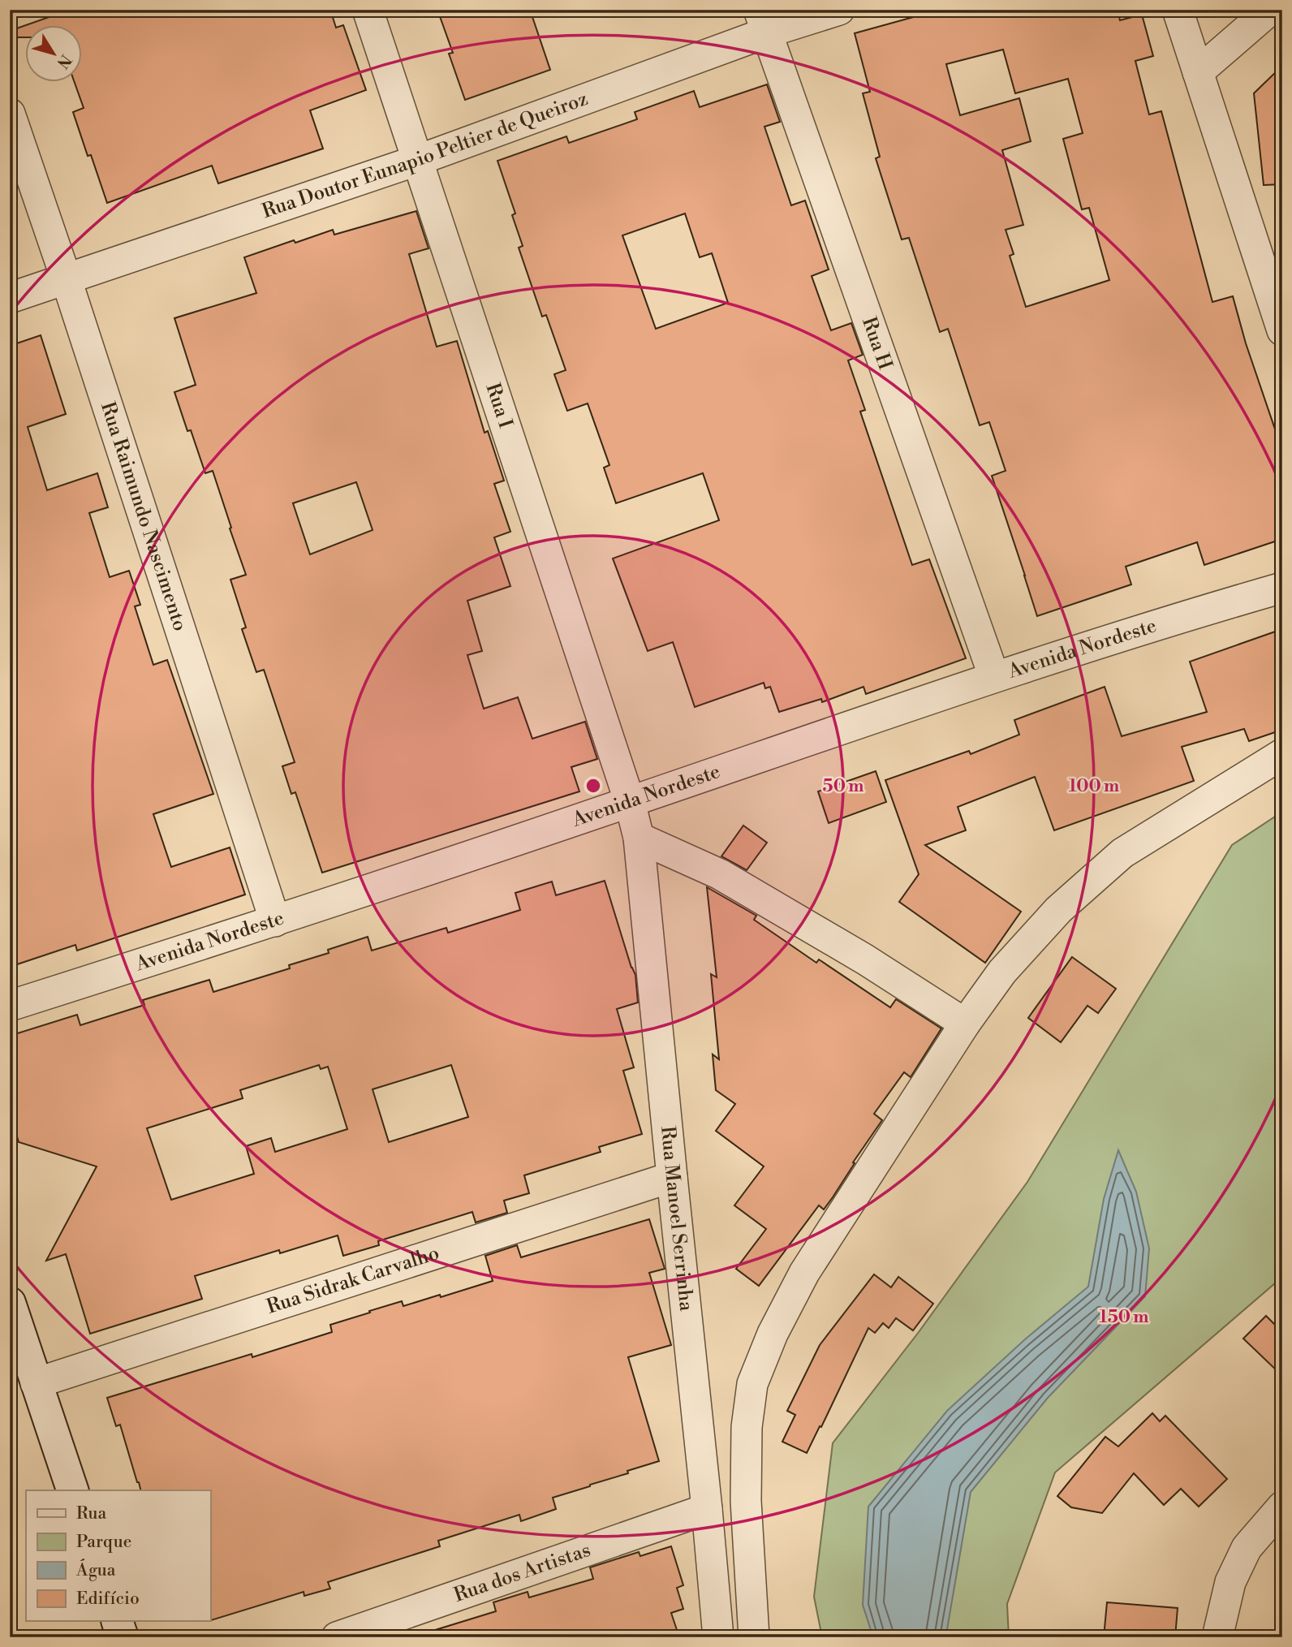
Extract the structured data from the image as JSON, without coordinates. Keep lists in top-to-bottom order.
{
  "streets": {
    "street": [
      "Rua Doutor Eunapio Peltier de Queiroz",
      "Rua H",
      "Rua I",
      "Rua Raimundo Nascimento",
      "Avenida Nordeste",
      "Rua Manoel Serrinha",
      "Rua Sidrak Carvalho",
      "Rua dos Artistas"
    ]
  },
  "crossings": [
    ["Rua Doutor Eunapio Peltier de Queiroz", "Rua H"],
    ["Rua Doutor Eunapio Peltier de Queiroz", "Rua I"],
    ["Rua Doutor Eunapio Peltier de Queiroz", "Rua Raimundo Nascimento"],
    ["Rua H", "Avenida Nordeste"],
    ["Rua I", "Avenida Nordeste"],
    ["Rua I", "Rua Manoel Serrinha"],
    ["Rua Raimundo Nascimento", "Avenida Nordeste"],
    ["Avenida Nordeste", "Rua Manoel Serrinha"],
    ["Rua Manoel Serrinha", "Rua Sidrak Carvalho"],
    ["Rua Manoel Serrinha", "Rua dos Artistas"]
  ],
  "legend": [
    "Rua",
    "Parque",
    "Água",
    "Edifício"
  ],
  "north": "bottom right",
  "rings": ["50 m", "100 m", "150 m"]
}
